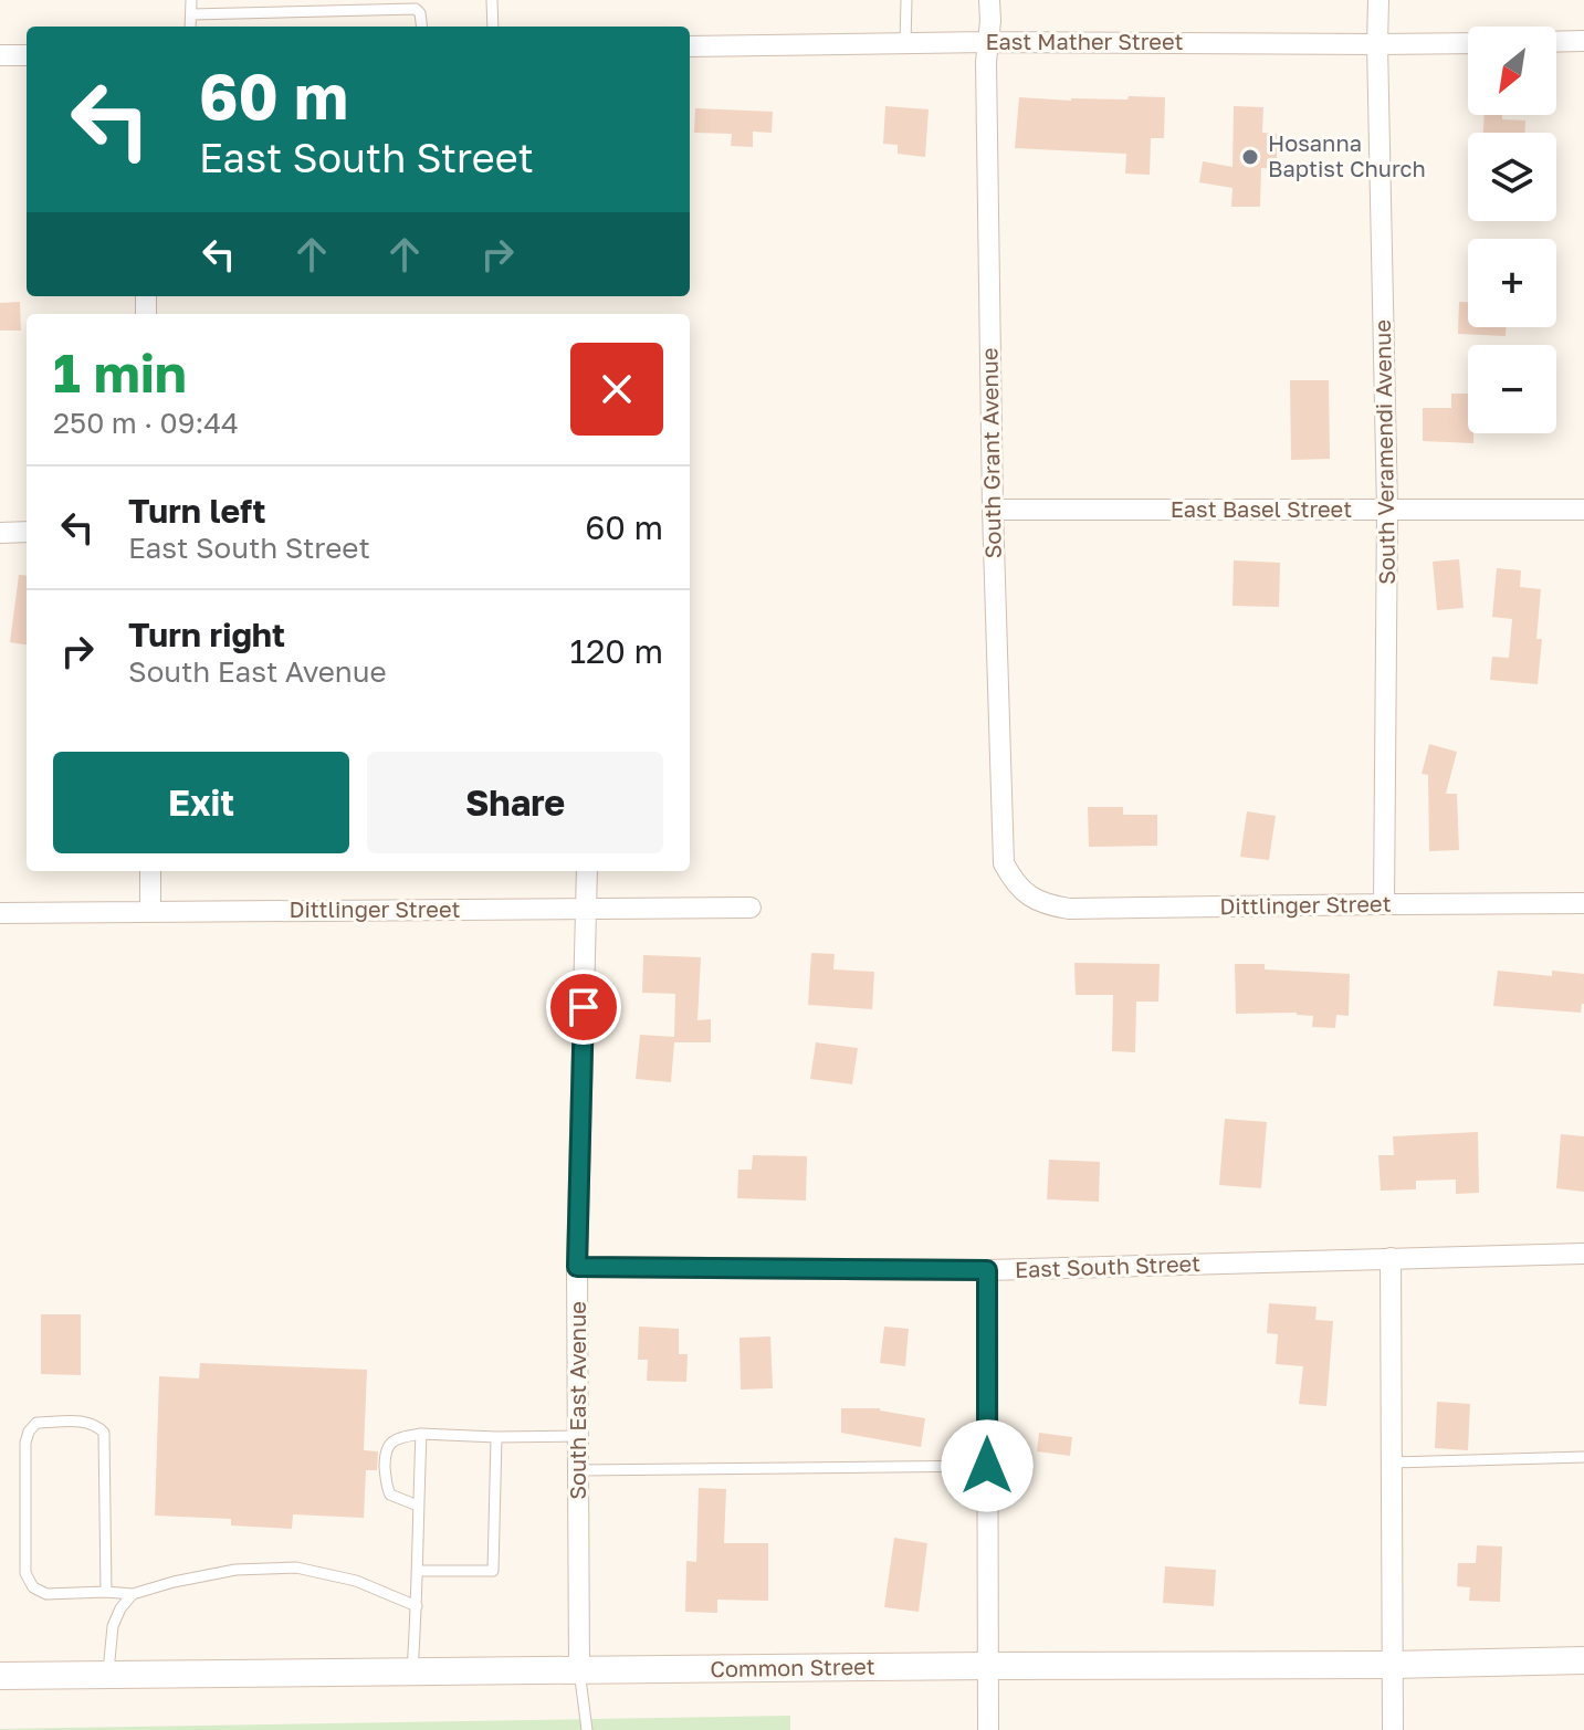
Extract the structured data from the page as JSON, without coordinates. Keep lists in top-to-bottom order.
{
  "streets": {
    "main road": ["Common Street"],
    "street": [
      "East Mather Street",
      "South Veramendi Avenue",
      "South Grant Avenue",
      "East Basel Street",
      "Dittlinger Street",
      "East South Street",
      "South East Avenue"
    ]
  },
  "crossings": [
    ["East Mather Street", "South Veramendi Avenue"],
    ["East Mather Street", "South Grant Avenue"],
    ["South Veramendi Avenue", "East Basel Street"],
    ["South Veramendi Avenue", "Dittlinger Street"],
    ["South Grant Avenue", "East Basel Street"],
    ["South Grant Avenue", "Dittlinger Street"],
    ["Dittlinger Street", "South East Avenue"],
    ["East South Street", "South East Avenue"],
    ["South East Avenue", "Common Street"]
  ],
  "places": ["Hosanna Baptist Church"],
  "north": "bottom left",
  "page": {
    "map_buttons": ["+", "−"],
    "turn": ["60 m", "East South Street"],
    "heading": ["1 min", "250 m · 09:44"],
    "list": [
      {
        "name": "Turn left",
        "note": "East South Street",
        "value": "60 m"
      },
      {
        "name": "Turn right",
        "note": "South East Avenue",
        "value": "120 m"
      }
    ],
    "buttons": ["Exit", "Share"]
  }
}
